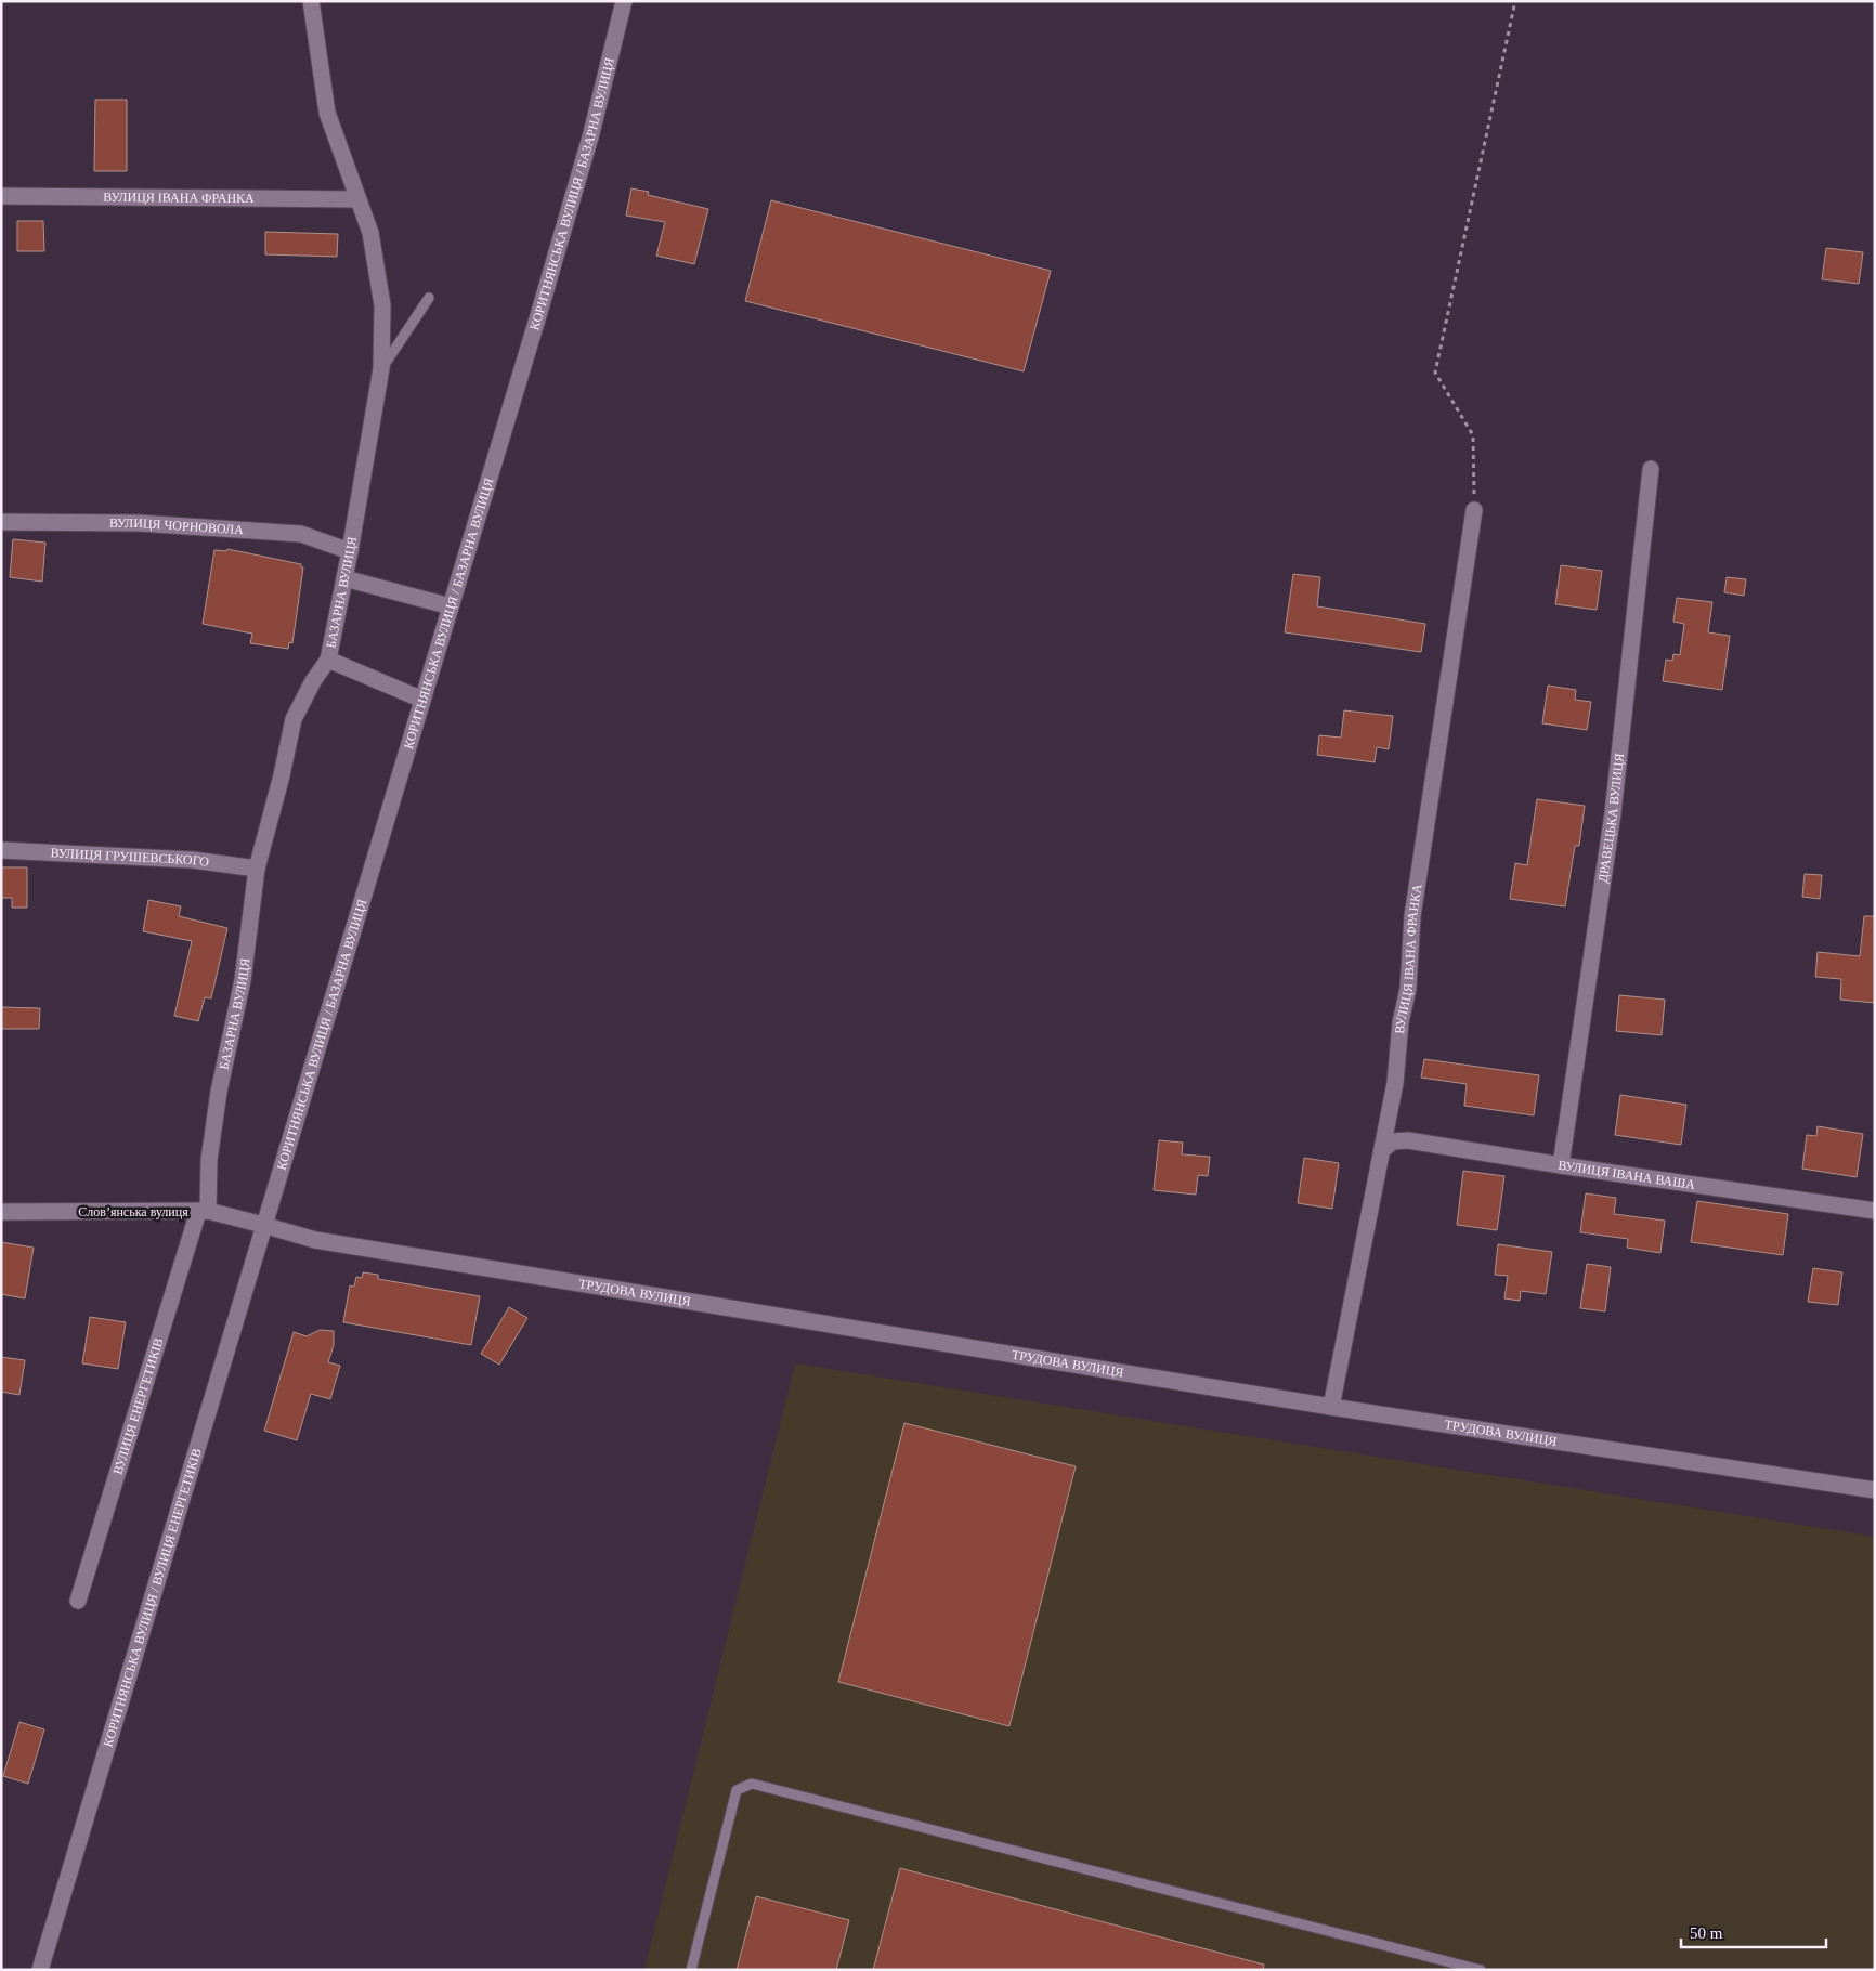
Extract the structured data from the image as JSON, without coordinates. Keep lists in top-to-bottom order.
{
  "streets": {
    "street": [
      "КОРИТНЯНСЬКА ВУЛИЦЯ / БАЗАРНА ВУЛИЦЯ",
      "ВУЛИЦЯ ІВАНА ФРАНКА",
      "ВУЛИЦЯ ЧОРНОВОЛА",
      "БАЗАРНА ВУЛИЦЯ",
      "ДРАВЕЦЬКА ВУЛИЦЯ",
      "ВУЛИЦЯ ГРУШЕВСЬКОГО",
      "ВУЛИЦЯ ІВАНА ВАША",
      "Словʼянська вулиця",
      "ТРУДОВА ВУЛИЦЯ",
      "ВУЛИЦЯ ЕНЕРГЕТИКІВ",
      "КОРИТНЯНСЬКА ВУЛИЦЯ / ВУЛИЦЯ ЕНЕРГЕТИКІВ"
    ]
  },
  "crossings": [
    ["КОРИТНЯНСЬКА ВУЛИЦЯ / БАЗАРНА ВУЛИЦЯ", "Словʼянська вулиця"],
    ["КОРИТНЯНСЬКА ВУЛИЦЯ / БАЗАРНА ВУЛИЦЯ", "ТРУДОВА ВУЛИЦЯ"],
    ["КОРИТНЯНСЬКА ВУЛИЦЯ / БАЗАРНА ВУЛИЦЯ", "КОРИТНЯНСЬКА ВУЛИЦЯ / ВУЛИЦЯ ЕНЕРГЕТИКІВ"],
    ["ВУЛИЦЯ ІВАНА ФРАНКА", "БАЗАРНА ВУЛИЦЯ"],
    ["ВУЛИЦЯ ІВАНА ФРАНКА", "ВУЛИЦЯ ІВАНА ВАША"],
    ["ВУЛИЦЯ ІВАНА ФРАНКА", "ТРУДОВА ВУЛИЦЯ"],
    ["ВУЛИЦЯ ЧОРНОВОЛА", "БАЗАРНА ВУЛИЦЯ"],
    ["БАЗАРНА ВУЛИЦЯ", "ВУЛИЦЯ ГРУШЕВСЬКОГО"],
    ["БАЗАРНА ВУЛИЦЯ", "Словʼянська вулиця"],
    ["БАЗАРНА ВУЛИЦЯ", "ВУЛИЦЯ ЕНЕРГЕТИКІВ"],
    ["ДРАВЕЦЬКА ВУЛИЦЯ", "ВУЛИЦЯ ІВАНА ВАША"],
    ["Словʼянська вулиця", "ТРУДОВА ВУЛИЦЯ"],
    ["Словʼянська вулиця", "ВУЛИЦЯ ЕНЕРГЕТИКІВ"],
    ["Словʼянська вулиця", "КОРИТНЯНСЬКА ВУЛИЦЯ / ВУЛИЦЯ ЕНЕРГЕТИКІВ"],
    ["ТРУДОВА ВУЛИЦЯ", "КОРИТНЯНСЬКА ВУЛИЦЯ / ВУЛИЦЯ ЕНЕРГЕТИКІВ"]
  ],
  "scale_bar": "50 m"
}
